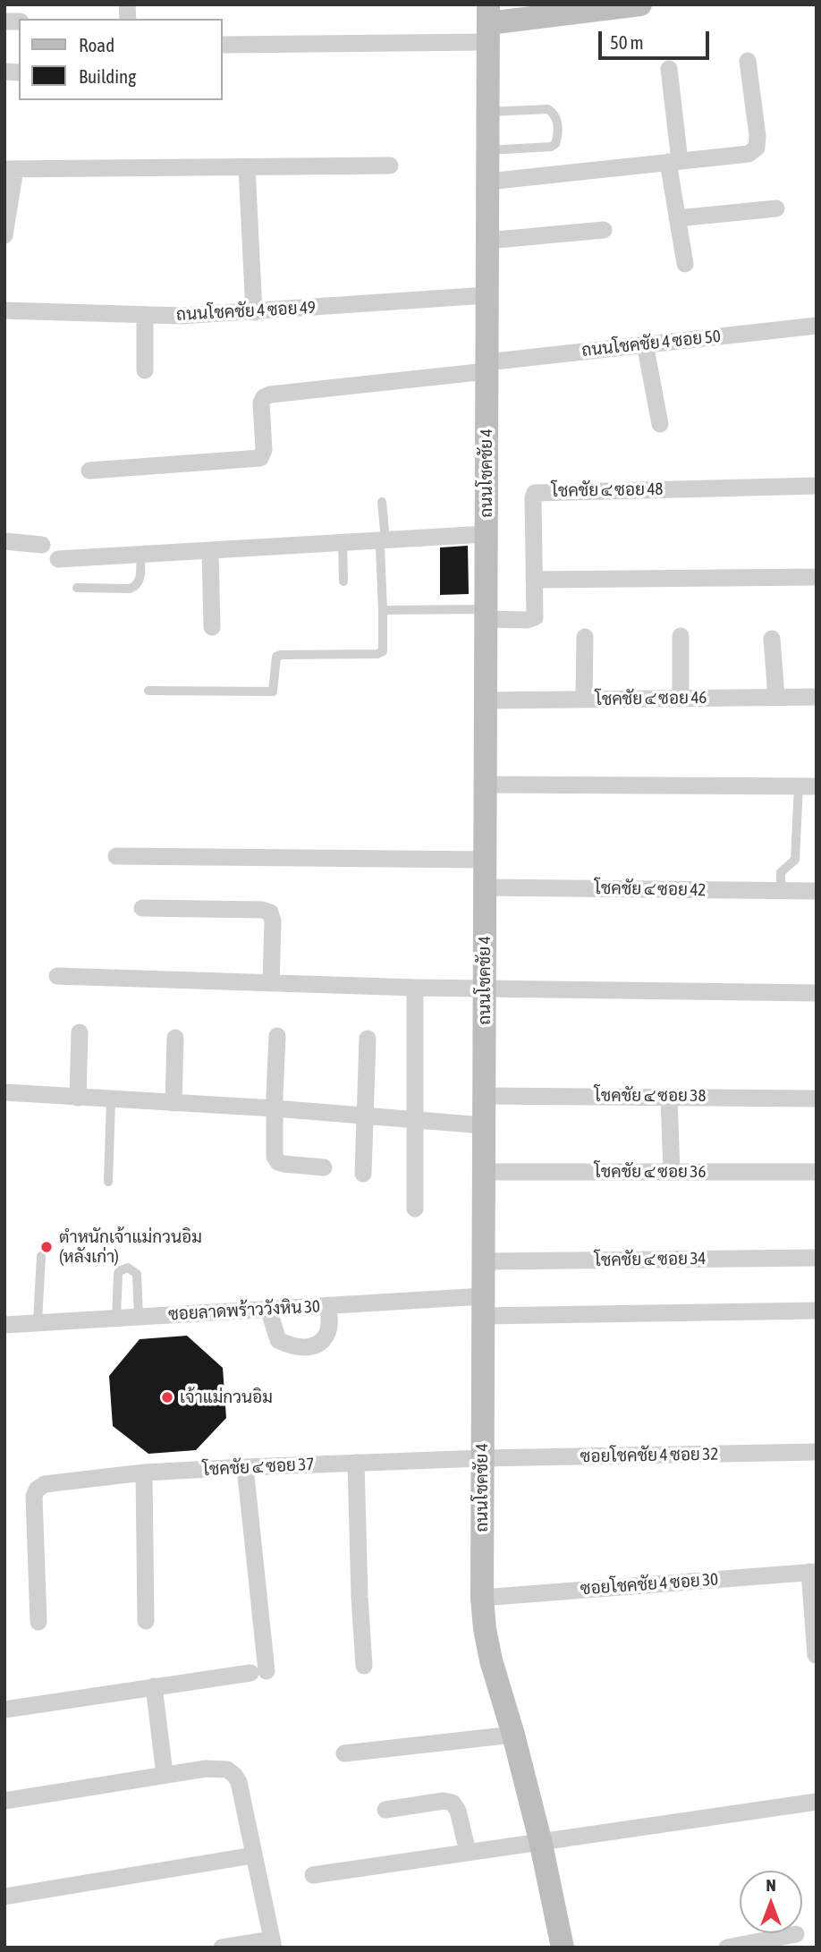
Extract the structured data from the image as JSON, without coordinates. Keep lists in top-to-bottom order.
{
  "streets": {
    "street": [
      "ถนนโชคชัย 4 ซอย 49",
      "ถนนโชคชัย 4 ซอย 50",
      "ถนนโชคชัย 4",
      "โชคชัย ๔ ซอย 48",
      "โชคชัย ๔ ซอย 46",
      "โชคชัย ๔ ซอย 42",
      "โชคชัย ๔ ซอย 38",
      "โชคชัย ๔ ซอย 36",
      "โชคชัย ๔ ซอย 34",
      "ซอยลาดพร้าววังหิน 30",
      "ซอยโชคชัย 4 ซอย 32",
      "โชคชัย ๔ ซอย 37",
      "ซอยโชคชัย 4 ซอย 30"
    ]
  },
  "crossings": [
    ["ถนนโชคชัย 4 ซอย 49", "ถนนโชคชัย 4"],
    ["ถนนโชคชัย 4 ซอย 50", "ถนนโชคชัย 4"],
    ["ถนนโชคชัย 4", "โชคชัย ๔ ซอย 48"],
    ["ถนนโชคชัย 4", "โชคชัย ๔ ซอย 46"],
    ["ถนนโชคชัย 4", "โชคชัย ๔ ซอย 42"],
    ["ถนนโชคชัย 4", "โชคชัย ๔ ซอย 38"],
    ["ถนนโชคชัย 4", "โชคชัย ๔ ซอย 36"],
    ["ถนนโชคชัย 4", "โชคชัย ๔ ซอย 34"],
    ["ถนนโชคชัย 4", "ซอยลาดพร้าววังหิน 30"],
    ["ถนนโชคชัย 4", "ซอยโชคชัย 4 ซอย 32"],
    ["ถนนโชคชัย 4", "โชคชัย ๔ ซอย 37"],
    ["ถนนโชคชัย 4", "ซอยโชคชัย 4 ซอย 30"],
    ["ซอยโชคชัย 4 ซอย 32", "โชคชัย ๔ ซอย 37"]
  ],
  "places": ["ตำหนักเจ้าแม่กวนอิม (หลังเก่า)", "เจ้าแม่กวนอิม"],
  "legend": ["Road", "Building"],
  "scale_bar": "50 m",
  "north": "top"
}
